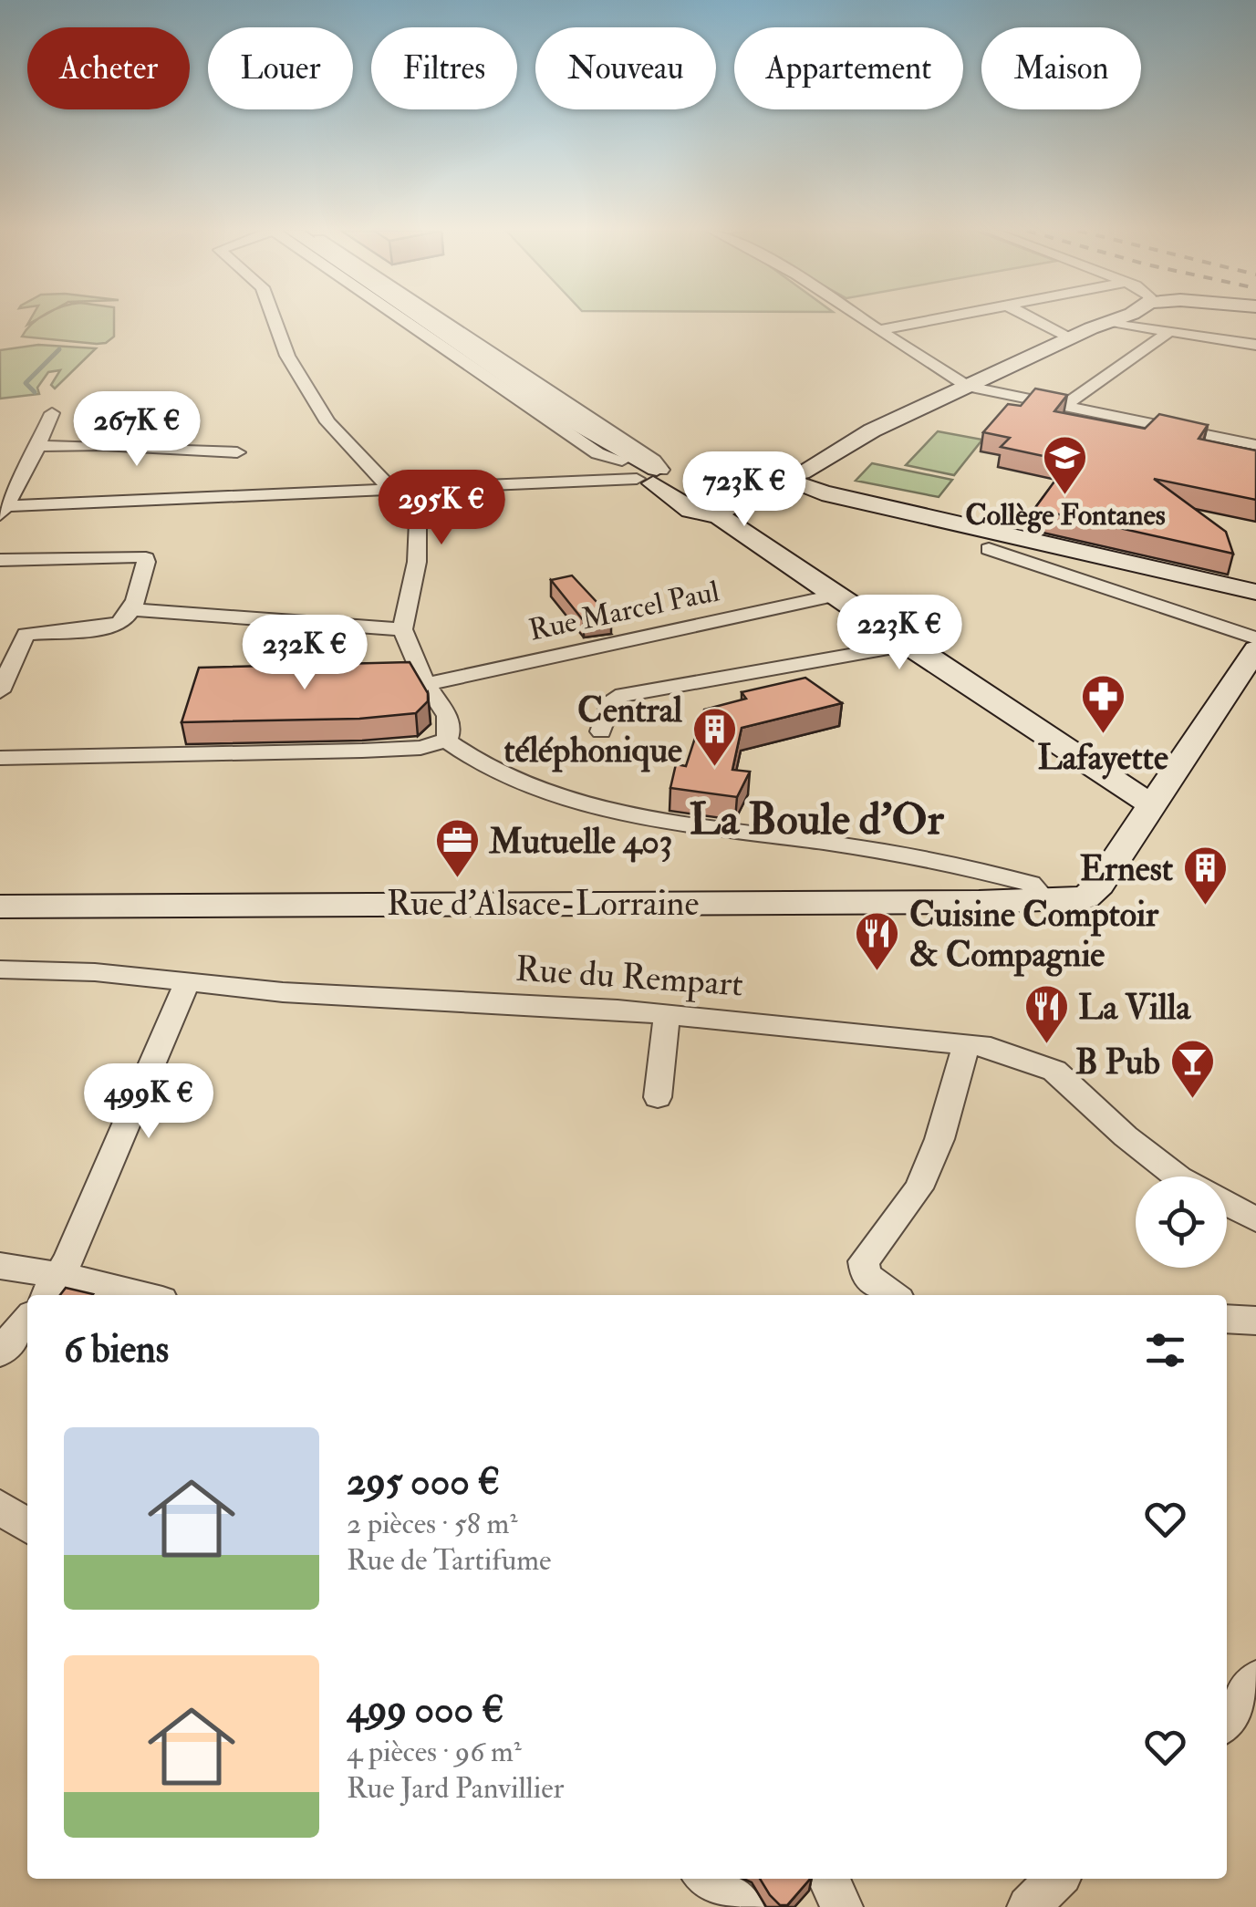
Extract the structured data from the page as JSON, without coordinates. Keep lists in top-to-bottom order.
{
  "streets": {
    "main road": ["Rue d'Alsace-Lorraine"],
    "street": ["Rue Marcel Paul", "Rue du Rempart"]
  },
  "districts": ["La Boule d'Or"],
  "places": {
    "school or university": ["Collège Fontanes"],
    "pharmacy": ["Lafayette"],
    "building": ["Central téléphonique", "Ernest"],
    "office": ["Mutuelle 403"],
    "restaurant": ["Cuisine Comptoir & Compagnie", "La Villa"],
    "bar": ["B Pub"]
  },
  "page": {
    "chip": [
      "Acheter",
      "Louer",
      "Filtres",
      "Nouveau",
      "Appartement",
      "Maison"
    ],
    "price": [
      "267K €",
      "723K €",
      "295K €",
      "223K €",
      "232K €",
      "499K €"
    ],
    "heading": "6 biens",
    "list": [
      {
        "name": "295 000 €",
        "note": "2 pièces · 58 m² · Rue de Tartifume"
      },
      {
        "name": "499 000 €",
        "note": "4 pièces · 96 m² · Rue Jard Panvillier"
      }
    ]
  }
}
